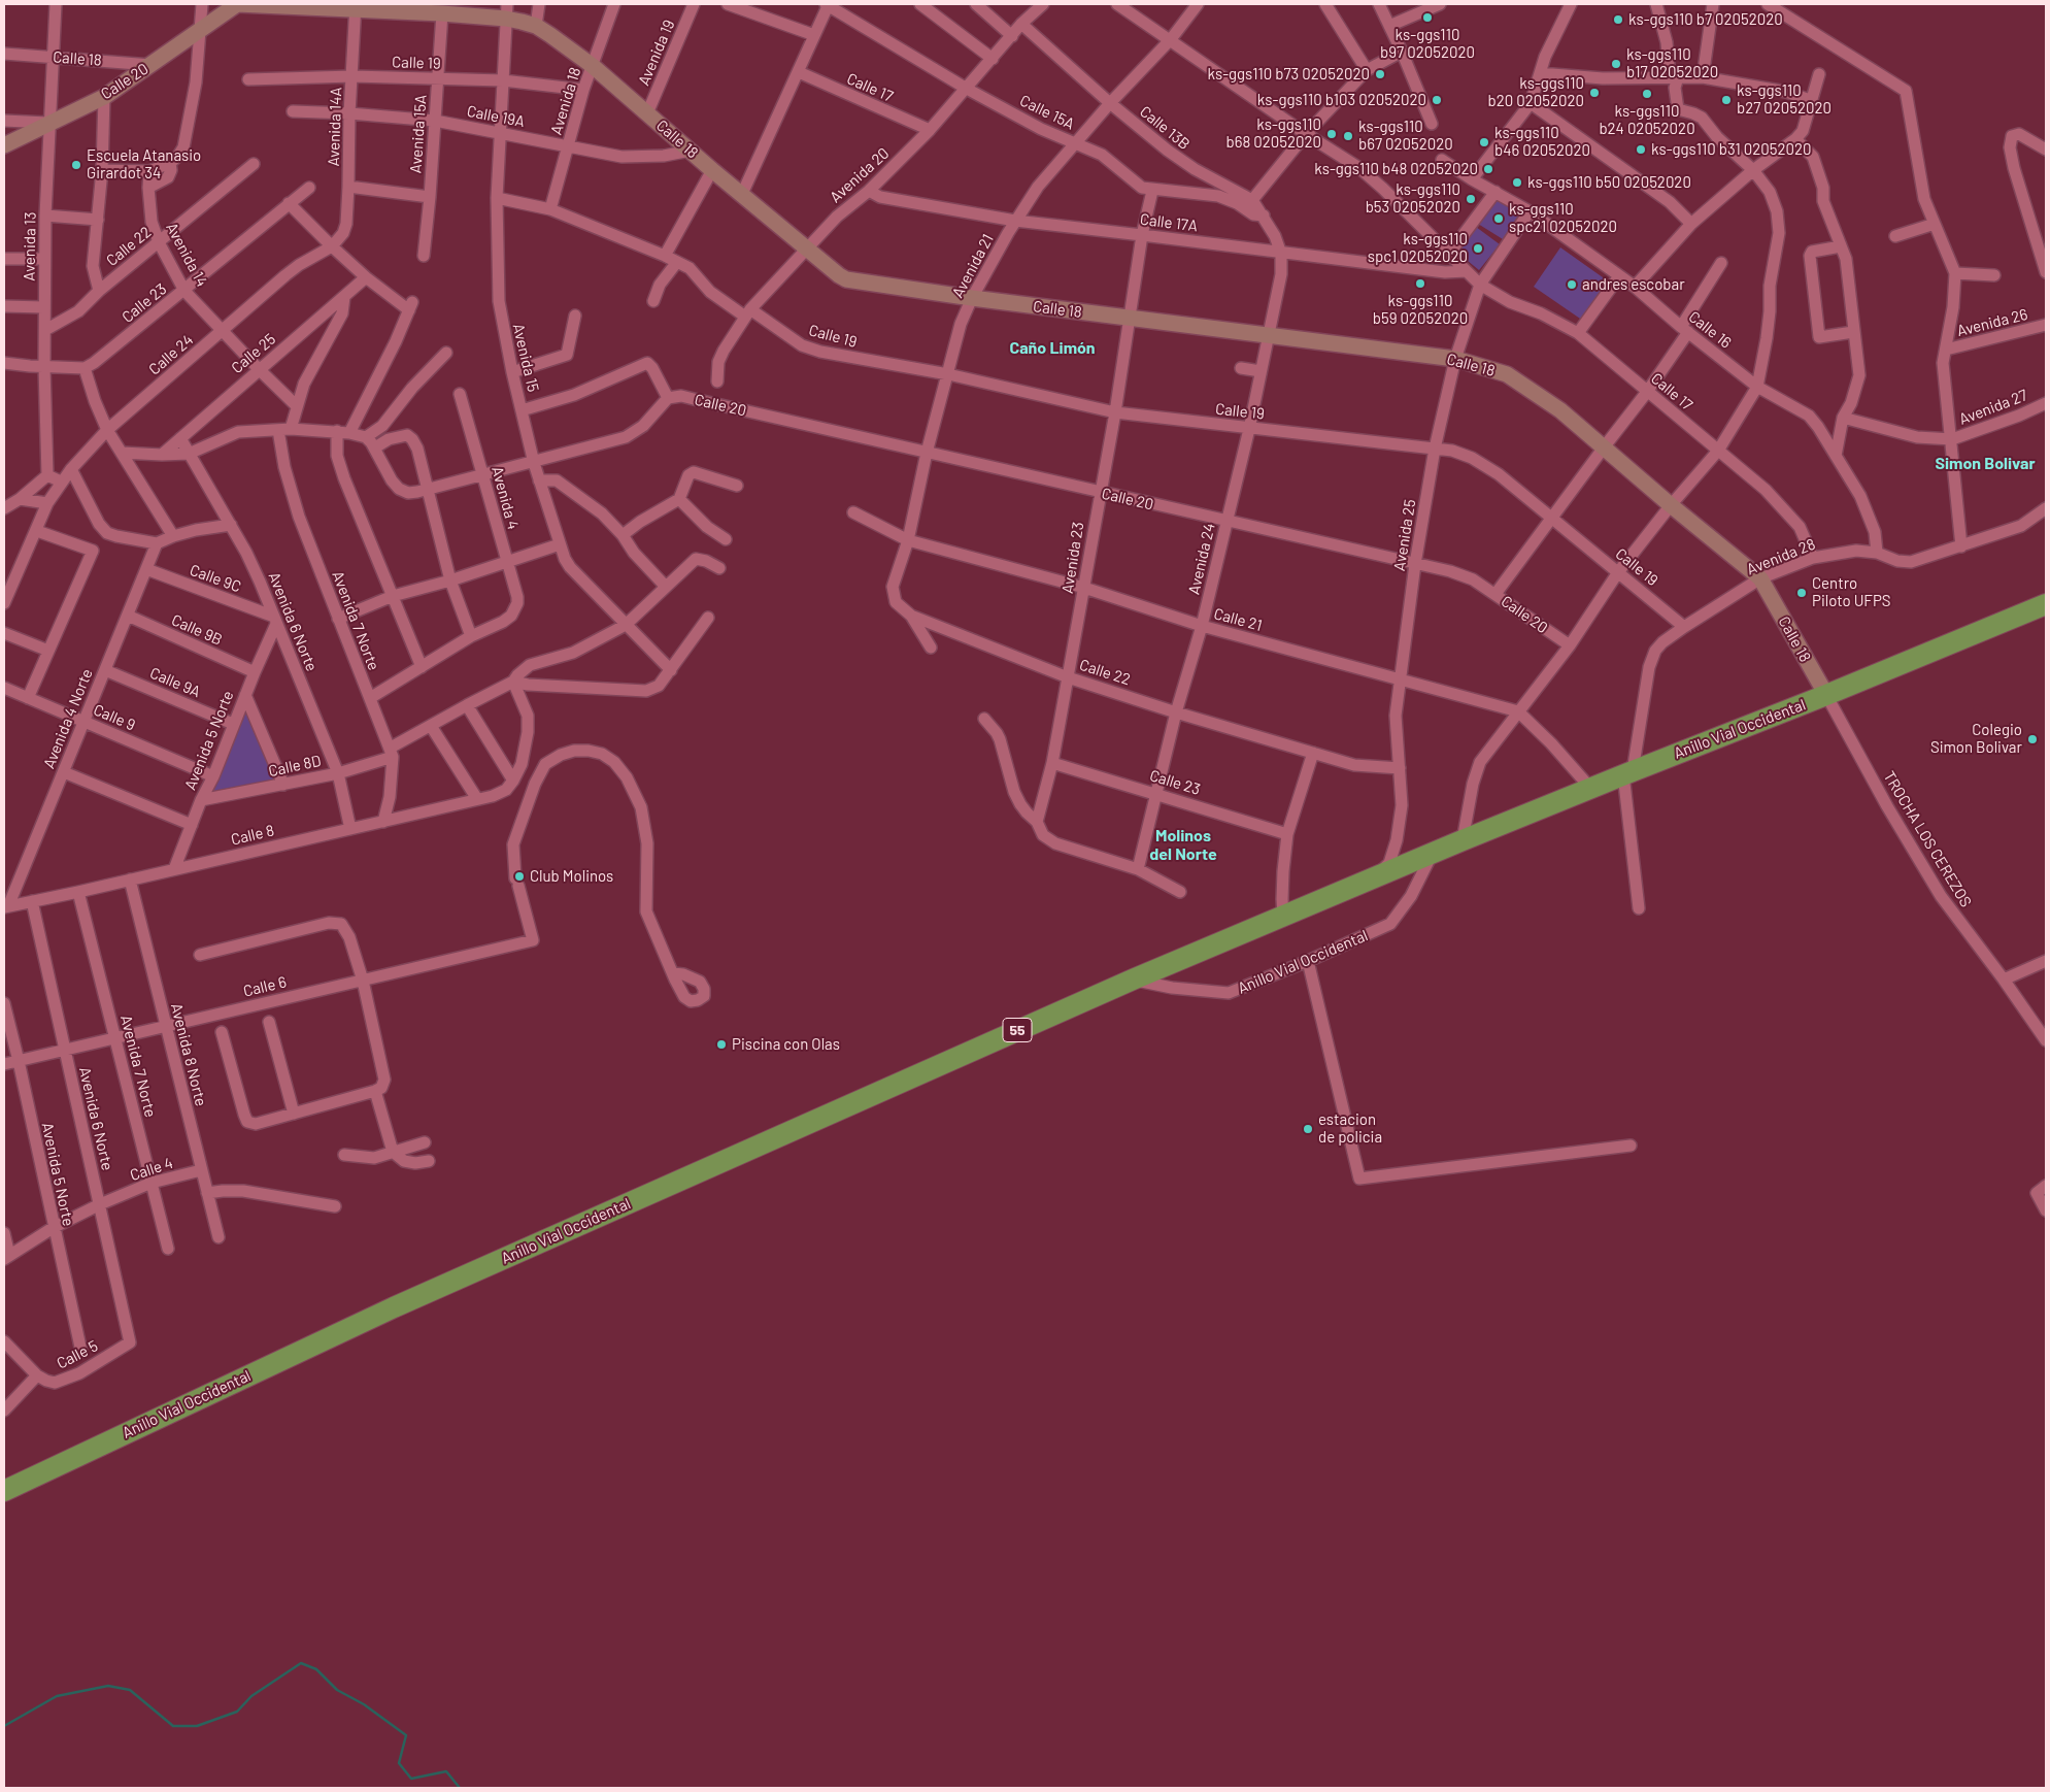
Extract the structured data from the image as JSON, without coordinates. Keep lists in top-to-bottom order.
{
  "streets": {
    "highway": ["Anillo Vial Occidental", "55"],
    "street": [
      "Avenida 19",
      "Calle 18",
      "Calle 19",
      "Calle 20",
      "Calle 17",
      "Avenida 18",
      "Calle 15A",
      "Calle 19A",
      "Avenida 14A",
      "Calle 13B",
      "Avenida 15A",
      "Avenida 20",
      "Calle 17A",
      "Avenida 13",
      "Calle 22",
      "Avenida 14",
      "Avenida 21",
      "Calle 23",
      "Avenida 26",
      "Calle 16",
      "Calle 25",
      "Calle 24",
      "Avenida 15",
      "Avenida 27",
      "Avenida 4",
      "Avenida 25",
      "Avenida 28",
      "Avenida 23",
      "Avenida 24",
      "Calle 9C",
      "Calle 21",
      "Avenida 7 Norte",
      "Avenida 6 Norte",
      "Calle 9B",
      "Calle 9A",
      "Calle 9",
      "Avenida 4 Norte",
      "Avenida 5 Norte",
      "Calle 8D",
      "Calle 8",
      "TROCHA LOS CEREZOS",
      "Calle 6",
      "Avenida 8 Norte",
      "Calle 4",
      "Calle 5"
    ]
  },
  "crossings": [
    ["Avenida 19", "Calle 18"],
    ["Calle 18", "Calle 20"],
    ["Calle 18", "Avenida 18"],
    ["Calle 18", "Calle 19A"],
    ["Calle 18", "Avenida 14A"],
    ["Calle 18", "Avenida 15A"],
    ["Calle 18", "Avenida 20"],
    ["Calle 18", "Avenida 13"],
    ["Calle 18", "Avenida 21"],
    ["Calle 18", "Avenida 15"],
    ["Calle 18", "Avenida 25"],
    ["Calle 18", "Avenida 28"],
    ["Calle 18", "Avenida 23"],
    ["Calle 18", "Avenida 24"],
    ["Calle 18", "Anillo Vial Occidental"],
    ["Calle 18", "TROCHA LOS CEREZOS"],
    ["Calle 19", "Avenida 18"],
    ["Calle 19", "Avenida 14A"],
    ["Calle 19", "Avenida 15A"],
    ["Calle 19", "Avenida 20"],
    ["Calle 19", "Avenida 21"],
    ["Calle 19", "Avenida 15"],
    ["Calle 19", "Avenida 25"],
    ["Calle 19", "Avenida 28"],
    ["Calle 19", "Avenida 23"],
    ["Calle 19", "Avenida 24"],
    ["Calle 20", "Avenida 13"],
    ["Calle 20", "Avenida 21"],
    ["Calle 20", "Avenida 25"],
    ["Calle 20", "Avenida 23"],
    ["Calle 20", "Avenida 24"],
    ["Calle 17", "Avenida 20"],
    ["Calle 17", "Calle 17A"],
    ["Calle 17", "Avenida 21"],
    ["Calle 17", "Avenida 25"],
    ["Calle 17", "Avenida 28"],
    ["Avenida 18", "Calle 19A"],
    ["Calle 15A", "Calle 13B"],
    ["Calle 15A", "Avenida 20"],
    ["Calle 15A", "Avenida 21"],
    ["Calle 15A", "Avenida 23"],
    ["Calle 19A", "Avenida 14A"],
    ["Calle 19A", "Avenida 15A"],
    ["Calle 19A", "Avenida 15"],
    ["Avenida 14A", "Calle 24"],
    ["Calle 13B", "Avenida 20"],
    ["Calle 13B", "Calle 17A"],
    ["Calle 13B", "Avenida 21"],
    ["Calle 13B", "Avenida 24"],
    ["Avenida 20", "Calle 17A"],
    ["Calle 17A", "Avenida 21"],
    ["Calle 17A", "Avenida 23"],
    ["Calle 17A", "Avenida 24"],
    ["Avenida 13", "Calle 22"],
    ["Calle 22", "Avenida 14"],
    ["Calle 22", "Avenida 21"],
    ["Calle 22", "Avenida 25"],
    ["Calle 22", "Avenida 23"],
    ["Calle 22", "Avenida 24"],
    ["Avenida 14", "Calle 23"],
    ["Avenida 14", "Calle 25"],
    ["Avenida 14", "Calle 24"],
    ["Avenida 21", "Calle 21"],
    ["Calle 23", "Avenida 23"],
    ["Calle 23", "Avenida 24"],
    ["Calle 16", "Avenida 25"],
    ["Calle 16", "Avenida 28"],
    ["Calle 25", "Avenida 6 Norte"],
    ["Avenida 15", "Calle 8D"],
    ["Avenida 25", "Calle 21"],
    ["Avenida 25", "Anillo Vial Occidental"],
    ["Avenida 28", "Anillo Vial Occidental"],
    ["Avenida 23", "Calle 21"],
    ["Avenida 24", "Calle 21"],
    ["Calle 9C", "Avenida 6 Norte"],
    ["Calle 9C", "Avenida 4 Norte"],
    ["Calle 9C", "Avenida 5 Norte"],
    ["Calle 21", "Anillo Vial Occidental"],
    ["Avenida 7 Norte", "Calle 8D"],
    ["Avenida 7 Norte", "Calle 8"],
    ["Avenida 7 Norte", "Calle 6"],
    ["Avenida 7 Norte", "Calle 4"],
    ["Avenida 6 Norte", "Avenida 5 Norte"],
    ["Avenida 6 Norte", "Calle 8D"],
    ["Avenida 6 Norte", "Calle 8"],
    ["Avenida 6 Norte", "Calle 6"],
    ["Avenida 6 Norte", "Calle 4"],
    ["Avenida 6 Norte", "Calle 5"],
    ["Calle 9B", "Avenida 4 Norte"],
    ["Calle 9B", "Avenida 5 Norte"],
    ["Calle 9A", "Avenida 4 Norte"],
    ["Calle 9A", "Avenida 5 Norte"],
    ["Calle 9", "Avenida 4 Norte"],
    ["Calle 9", "Avenida 5 Norte"],
    ["Avenida 4 Norte", "Calle 8"],
    ["Anillo Vial Occidental", "TROCHA LOS CEREZOS"],
    ["Avenida 5 Norte", "Calle 8D"],
    ["Avenida 5 Norte", "Calle 8"],
    ["Avenida 5 Norte", "Calle 6"],
    ["Avenida 5 Norte", "Calle 4"],
    ["Calle 8", "Avenida 8 Norte"],
    ["Calle 6", "Avenida 8 Norte"],
    ["Avenida 8 Norte", "Calle 4"]
  ],
  "districts": ["Caño Limón", "Simon Bolivar", "Molinos del Norte"],
  "places": [
    "ks-ggs110 b97 02052020",
    "ks-ggs110 b7 02052020",
    "ks-ggs110 b17 02052020",
    "ks-ggs110 b73 02052020",
    "ks-ggs110 b20 02052020",
    "ks-ggs110 b24 02052020",
    "ks-ggs110 b103 02052020",
    "ks-ggs110 b27 02052020",
    "ks-ggs110 b68 02052020",
    "ks-ggs110 b67 02052020",
    "ks-ggs110 b46 02052020",
    "ks-ggs110 b31 02052020",
    "Escuela Atanasio Girardot 34",
    "ks-ggs110 b48 02052020",
    "ks-ggs110 b50 02052020",
    "ks-ggs110 b53 02052020",
    "ks-ggs110 spc21 02052020",
    "ks-ggs110 spc1 02052020",
    "ks-ggs110 b59 02052020",
    "andres escobar",
    "Centro Piloto UFPS",
    "Colegio Simon Bolivar",
    "Club Molinos",
    "Piscina con Olas",
    "estacion de policia"
  ]
}
